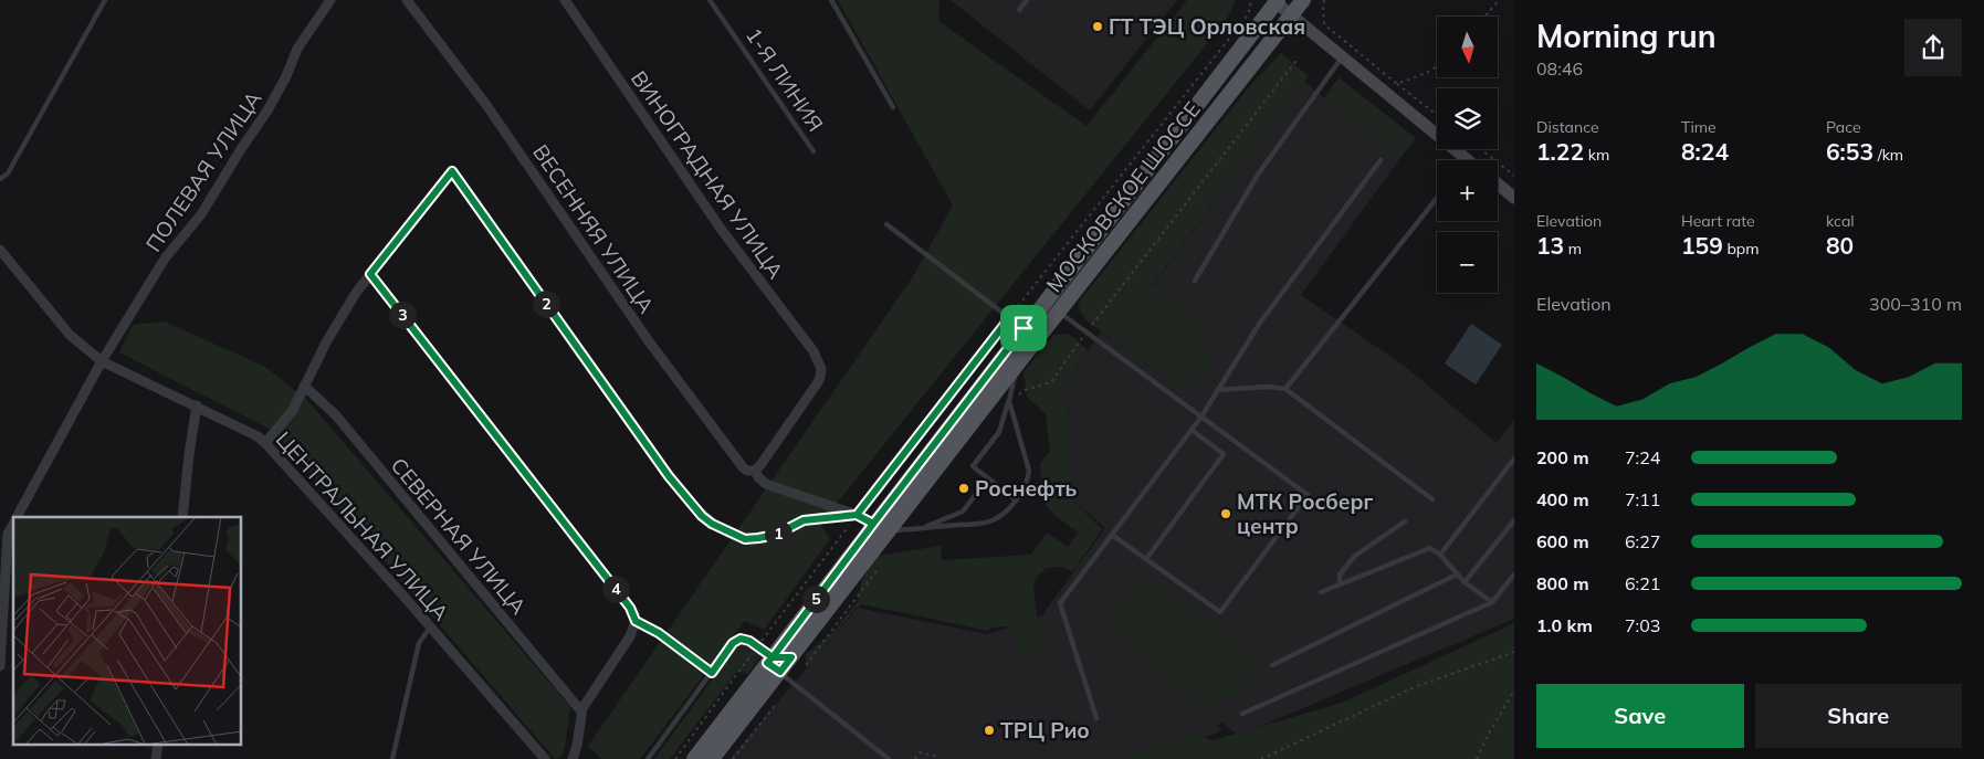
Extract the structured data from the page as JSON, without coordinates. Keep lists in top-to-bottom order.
{
  "streets": {
    "main road": ["МОСКОВСКОЕ ШОССЕ"],
    "street": [
      "ПОЛЕВАЯ УЛИЦА",
      "ВИНОГРАДНАЯ УЛИЦА",
      "ВЕСЕННЯЯ УЛИЦА",
      "ЦЕНТРАЛЬНАЯ УЛИЦА",
      "СЕВЕРНАЯ УЛИЦА"
    ],
    "lane": ["1-Я ЛИНИЯ"]
  },
  "crossings": [
    ["ПОЛЕВАЯ УЛИЦА", "ЦЕНТРАЛЬНАЯ УЛИЦА"],
    ["ВИНОГРАДНАЯ УЛИЦА", "ВЕСЕННЯЯ УЛИЦА"],
    ["МОСКОВСКОЕ ШОССЕ", "ВЕСЕННЯЯ УЛИЦА"]
  ],
  "places": [
    "ГТ ТЭЦ Орловская",
    "Роснефть",
    "МТК Росберг центр",
    "ТРЦ Рио"
  ],
  "north": "bottom",
  "page": {
    "heading": ["Morning run", "08:46"],
    "map_buttons": ["+", "−"],
    "stats": [
      ["Distance", "1.22 km"],
      ["Time", "8:24"],
      ["Pace", "6:53 /km"],
      ["Elevation", "13 m"],
      ["Heart rate", "159 bpm"],
      ["kcal", "80"]
    ],
    "chart": ["Elevation", "300–310 m"],
    "pins": [
      "2",
      "3",
      "1",
      "4",
      "5"
    ],
    "list": [
      {
        "name": "200 m",
        "note": "7:24"
      },
      {
        "name": "400 m",
        "note": "7:11"
      },
      {
        "name": "600 m",
        "note": "6:27"
      },
      {
        "name": "800 m",
        "note": "6:21"
      },
      {
        "name": "1.0 km",
        "note": "7:03"
      }
    ],
    "buttons": ["Save", "Share"]
  }
}
